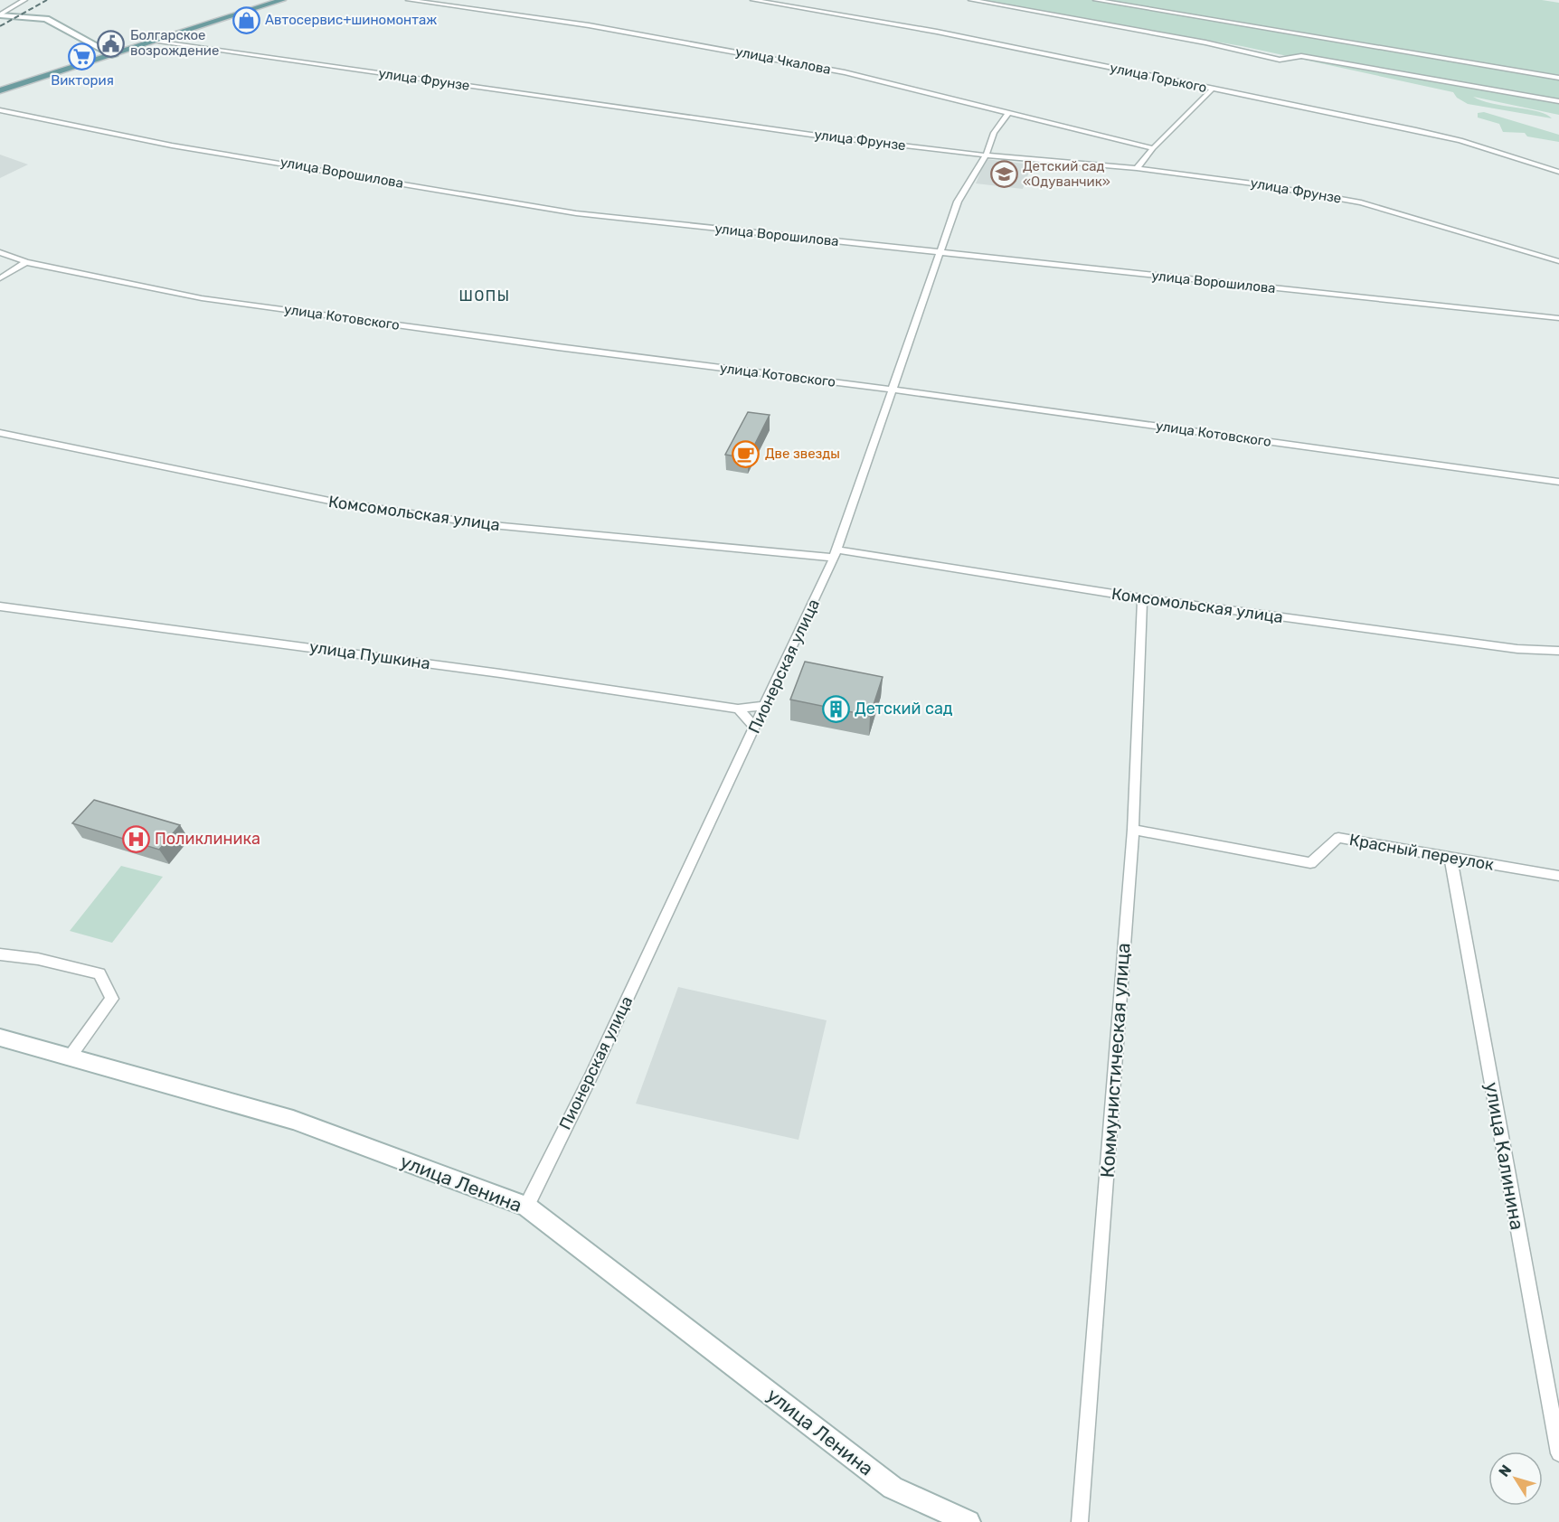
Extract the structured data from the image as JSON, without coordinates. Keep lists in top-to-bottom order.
{
  "streets": {
    "street": [
      "улица Чкалова",
      "улица Горького",
      "улица Фрунзе",
      "улица Ворошилова",
      "улица Котовского",
      "Комсомольская улица",
      "улица Пушкина",
      "Пионерская улица",
      "Красный переулок",
      "Коммунистическая улица",
      "улица Калинина",
      "улица Ленина"
    ]
  },
  "crossings": [
    ["улица Чкалова", "Пионерская улица"],
    ["улица Фрунзе", "Пионерская улица"],
    ["улица Ворошилова", "Пионерская улица"],
    ["улица Котовского", "Пионерская улица"],
    ["Комсомольская улица", "Пионерская улица"],
    ["Комсомольская улица", "Коммунистическая улица"],
    ["улица Пушкина", "Пионерская улица"],
    ["Пионерская улица", "улица Ленина"],
    ["Красный переулок", "Коммунистическая улица"],
    ["Красный переулок", "улица Калинина"]
  ],
  "districts": ["ШОПЫ"],
  "places": {
    "shop": ["Автосервис+шиномонтаж"],
    "public building": ["Болгарское возрождение"],
    "supermarket": ["Виктория"],
    "school or university": ["Детский сад «Одуванчик»"],
    "cafe": ["Две звезды"],
    "building": ["Детский сад"],
    "hospital": ["Поликлиника"]
  },
  "north": "top left"
}
